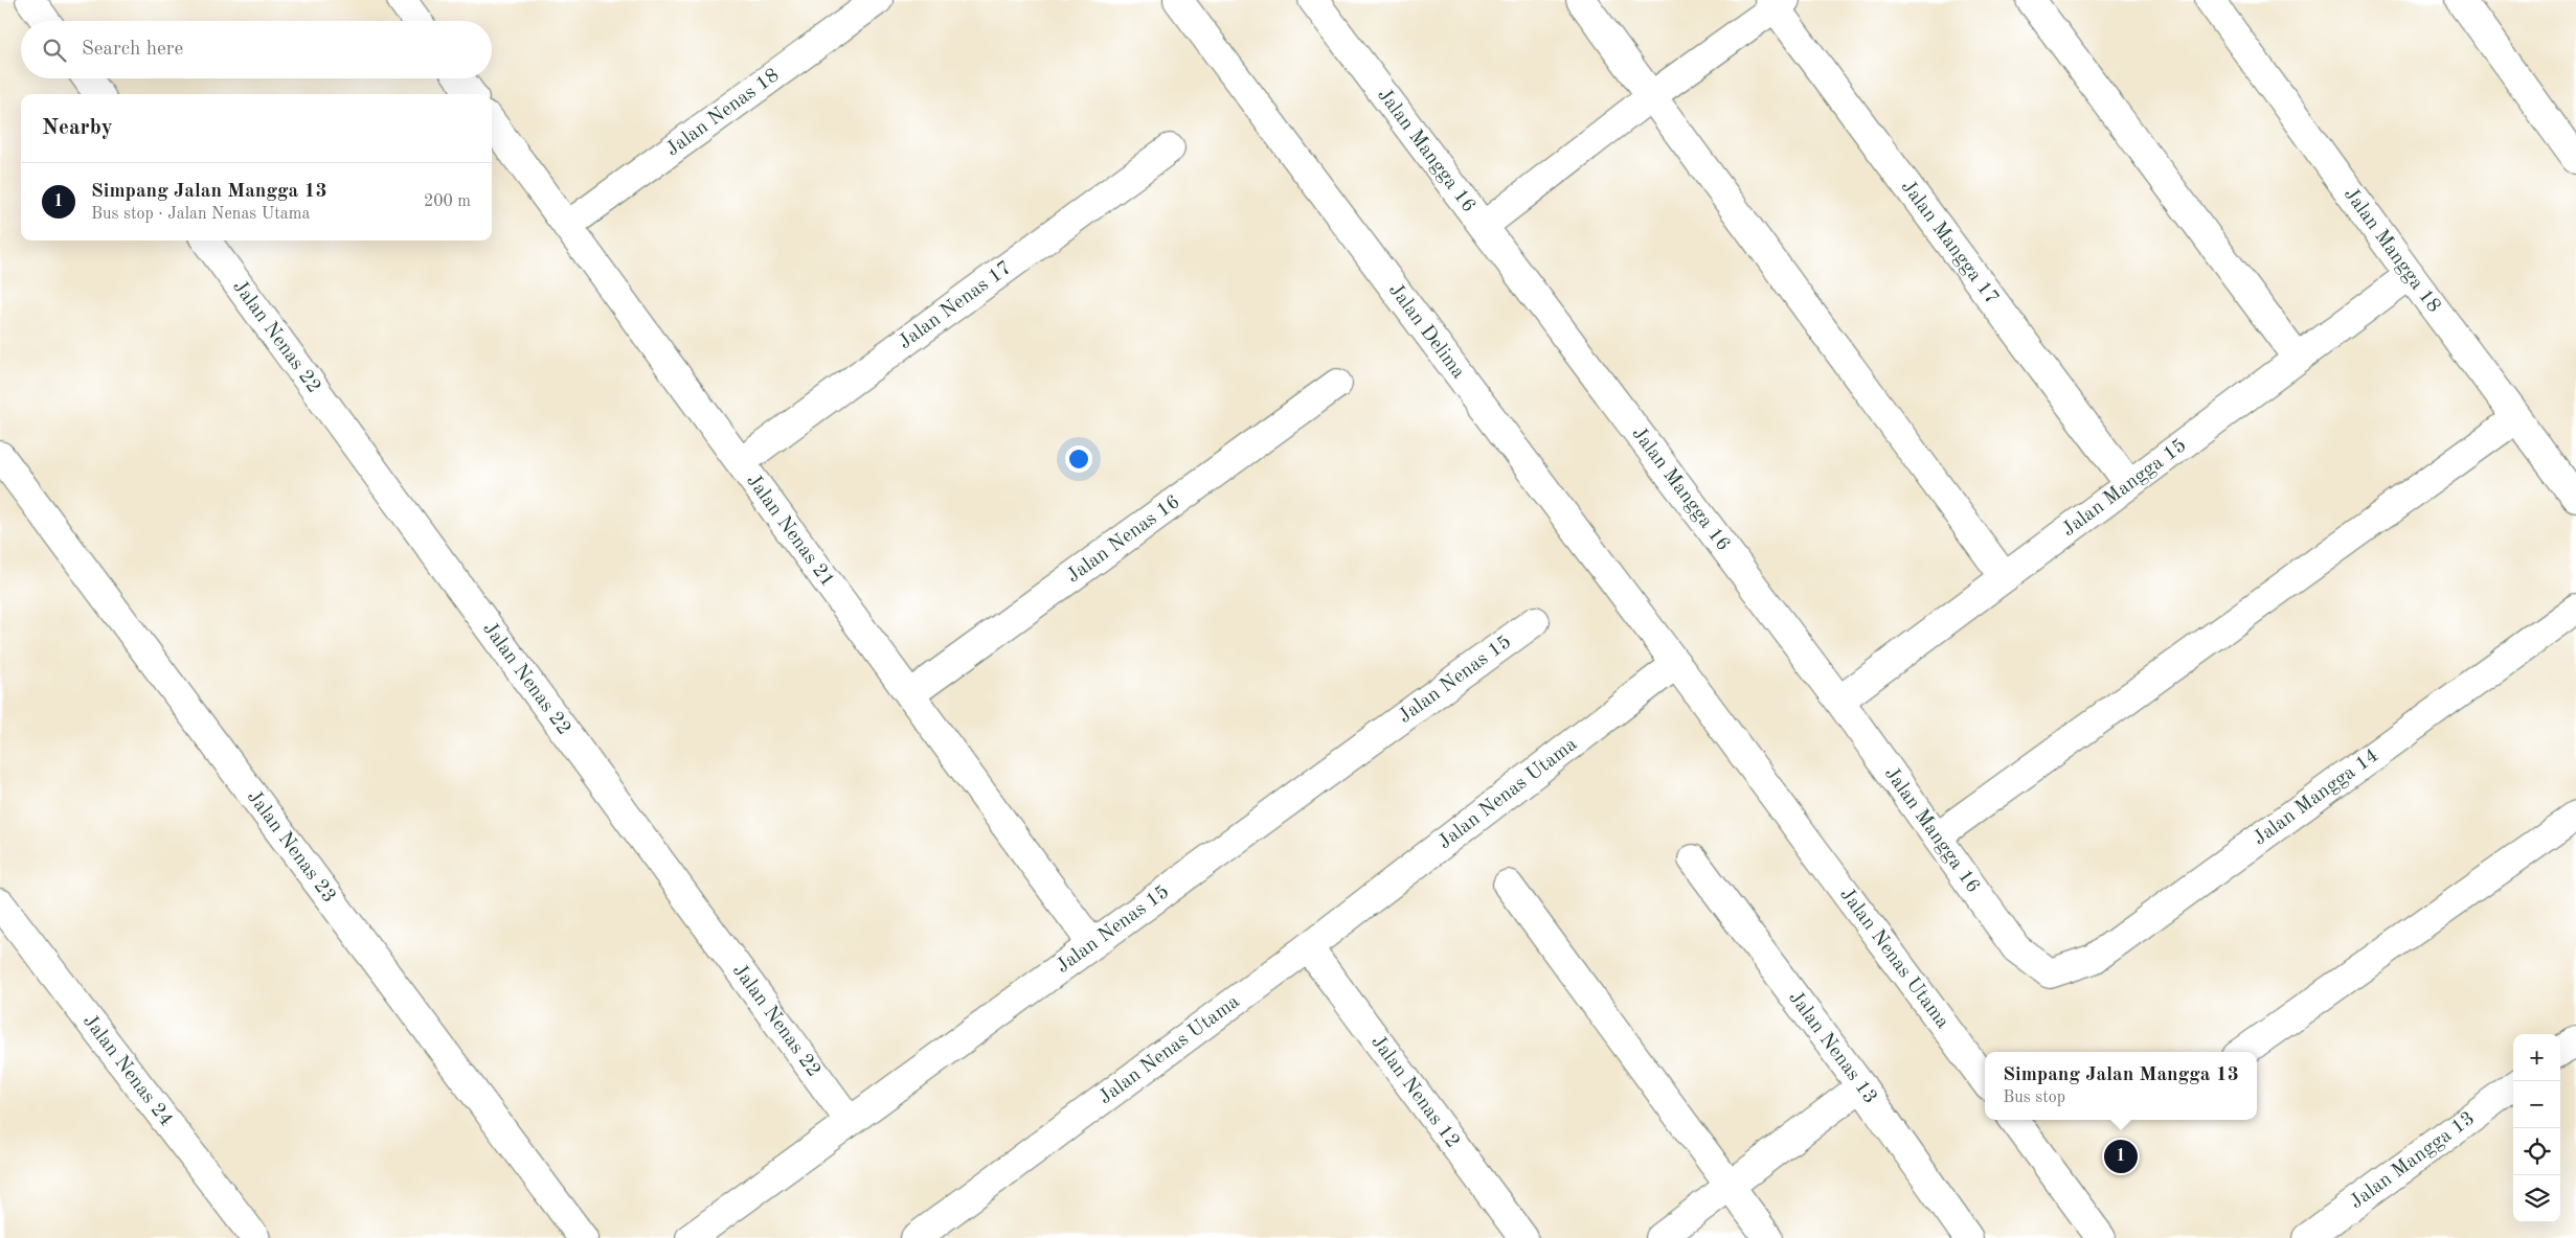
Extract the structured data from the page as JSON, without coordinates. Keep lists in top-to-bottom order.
{
  "streets": {
    "street": [
      "Jalan Nenas 18",
      "Jalan Mangga 16",
      "Jalan Mangga 17",
      "Jalan Mangga 18",
      "Jalan Nenas 17",
      "Jalan Delima",
      "Jalan Nenas 22",
      "Jalan Mangga 15",
      "Jalan Nenas 21",
      "Jalan Nenas 16",
      "Jalan Nenas 15",
      "Jalan Nenas Utama",
      "Jalan Mangga 14",
      "Jalan Nenas 23",
      "Jalan Nenas 13",
      "Jalan Nenas 24",
      "Jalan Nenas 12",
      "Jalan Mangga 13"
    ]
  },
  "crossings": [
    ["Jalan Nenas 18", "Jalan Nenas 21"],
    ["Jalan Mangga 16", "Jalan Mangga 15"],
    ["Jalan Mangga 16", "Jalan Mangga 14"],
    ["Jalan Mangga 17", "Jalan Mangga 15"],
    ["Jalan Mangga 18", "Jalan Mangga 15"],
    ["Jalan Nenas 17", "Jalan Nenas 21"],
    ["Jalan Delima", "Jalan Nenas Utama"],
    ["Jalan Nenas 22", "Jalan Nenas 15"],
    ["Jalan Nenas 21", "Jalan Nenas 16"],
    ["Jalan Nenas 21", "Jalan Nenas 15"],
    ["Jalan Nenas Utama", "Jalan Nenas 12"]
  ],
  "page": {
    "search": "Search here",
    "heading": "Nearby",
    "list": [
      {
        "mark": "1",
        "name": "Simpang Jalan Mangga 13",
        "note": "Bus stop · Jalan Nenas Utama",
        "value": "200 m"
      }
    ],
    "map_buttons": ["+", "−"],
    "popup": ["Simpang Jalan Mangga 13", "Bus stop"],
    "pins": "1"
  }
}
